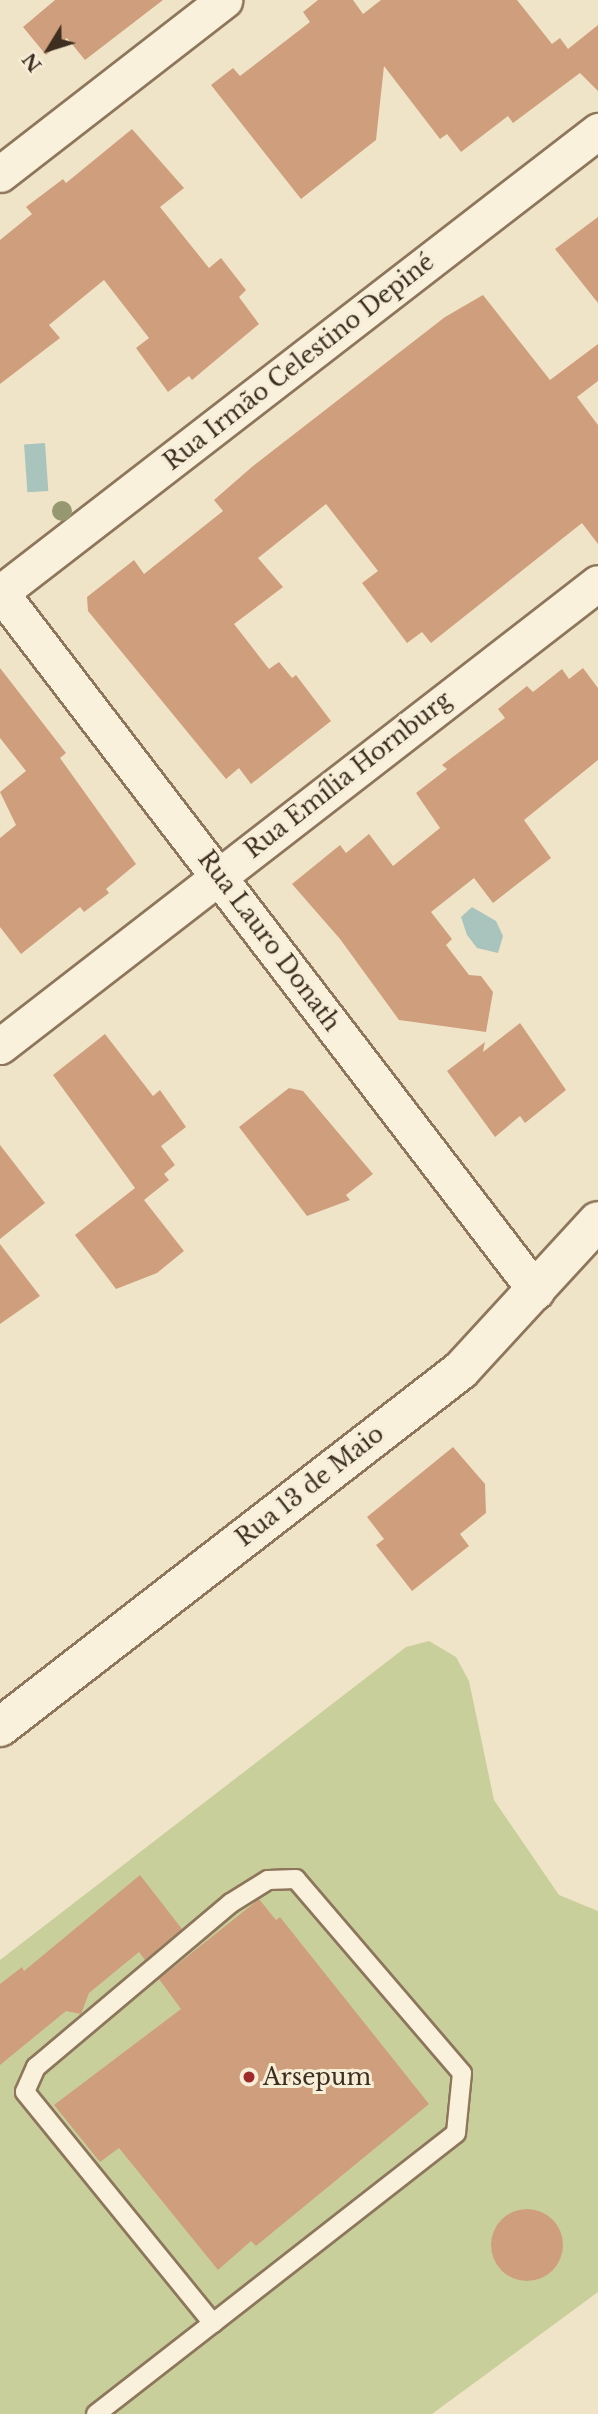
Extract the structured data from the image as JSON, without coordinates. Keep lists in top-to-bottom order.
{
  "streets": {
    "main road": ["Rua 13 de Maio"],
    "street": ["Rua Irmão Celestino Depiné", "Rua Emília Hornburg", "Rua Lauro Donath"]
  },
  "crossings": [
    ["Rua Irmão Celestino Depiné", "Rua Lauro Donath"],
    ["Rua Emília Hornburg", "Rua Lauro Donath"],
    ["Rua Lauro Donath", "Rua 13 de Maio"]
  ],
  "places": ["Arsepum"],
  "north": "bottom left"
}
